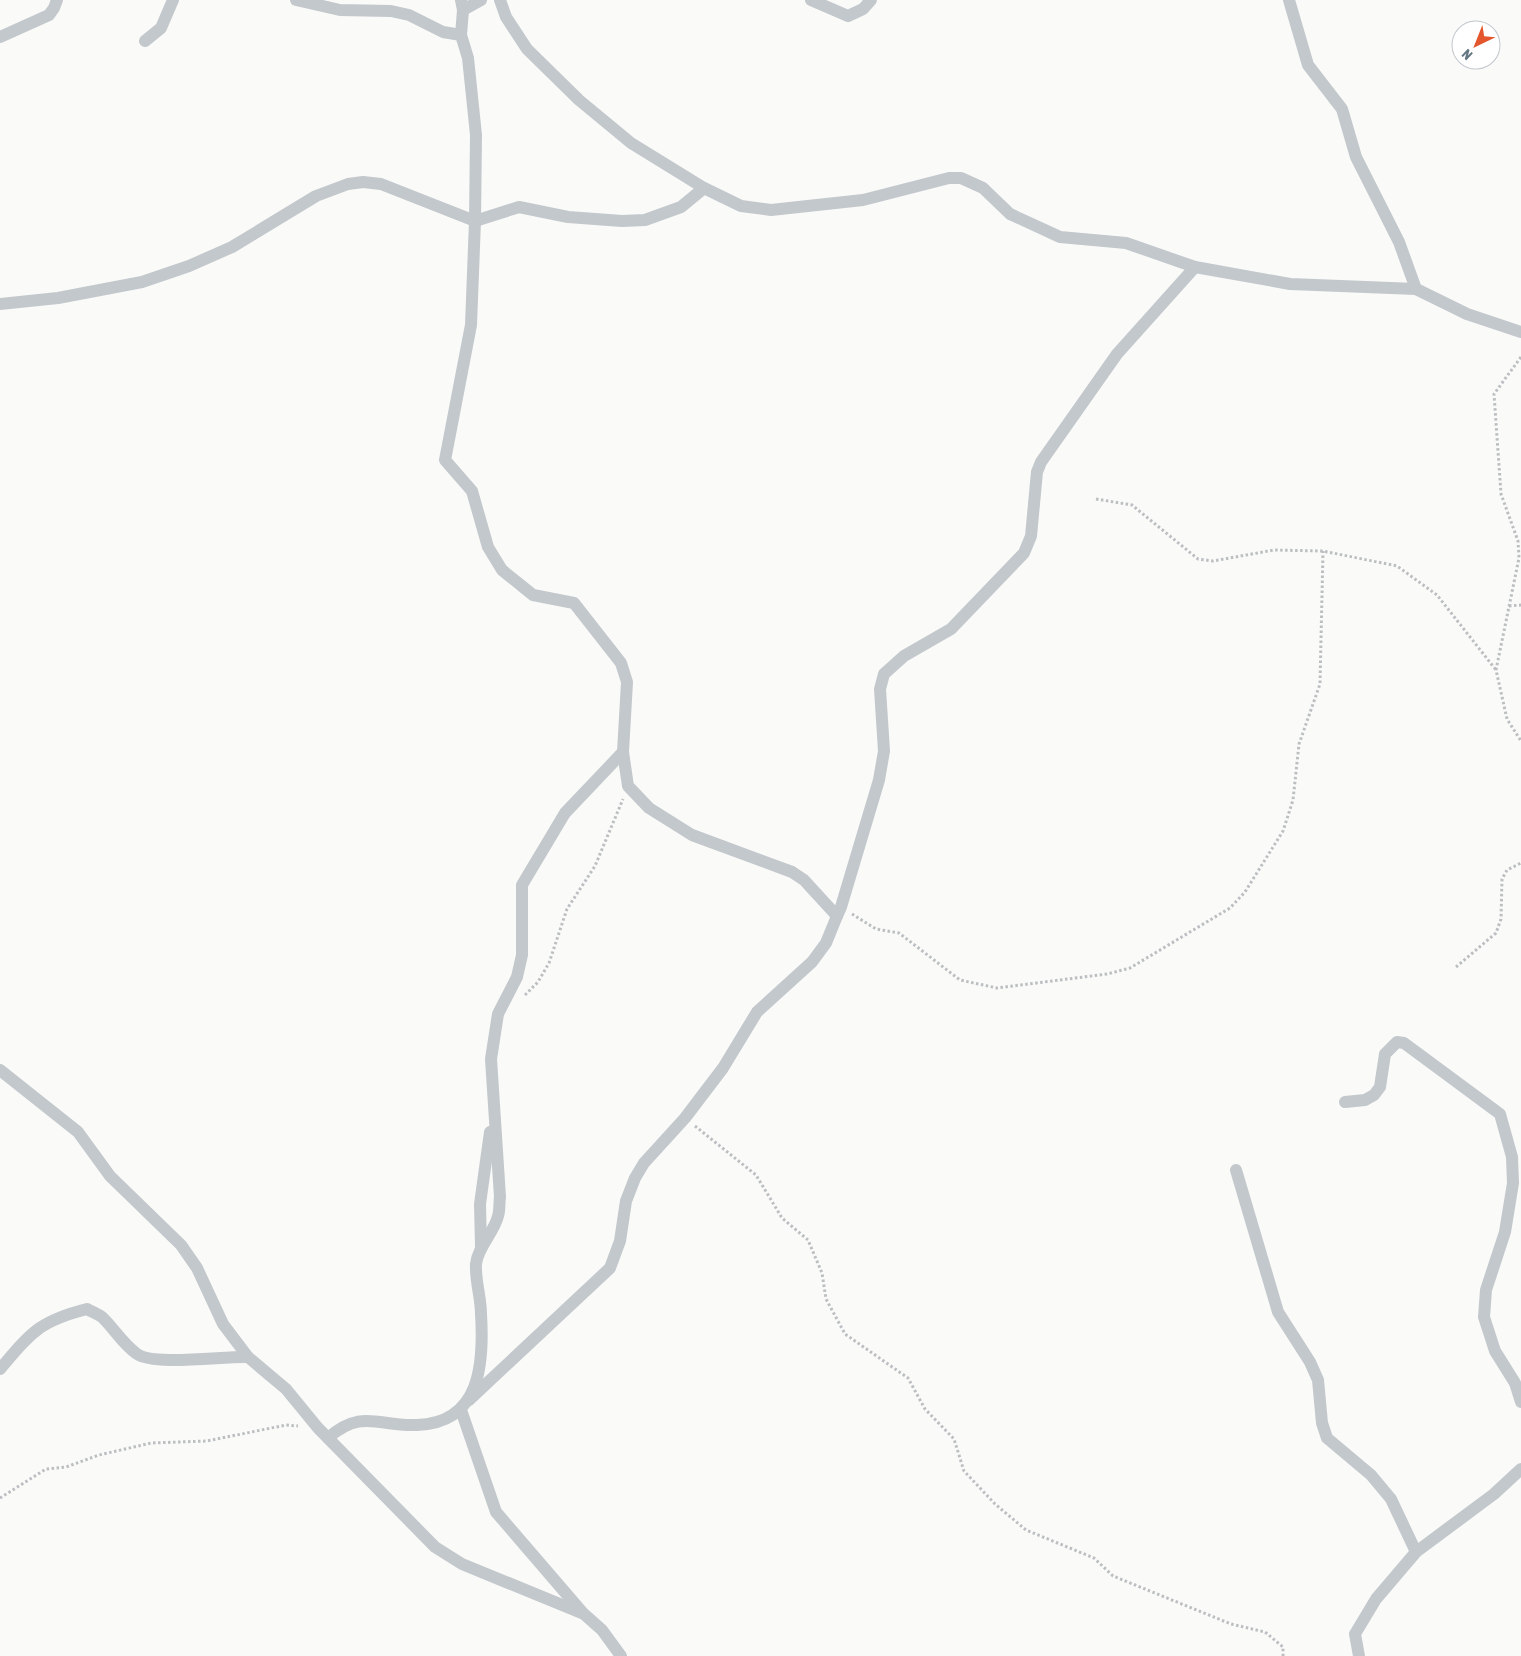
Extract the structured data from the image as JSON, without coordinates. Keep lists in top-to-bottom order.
{
  "north": "bottom left"
}
